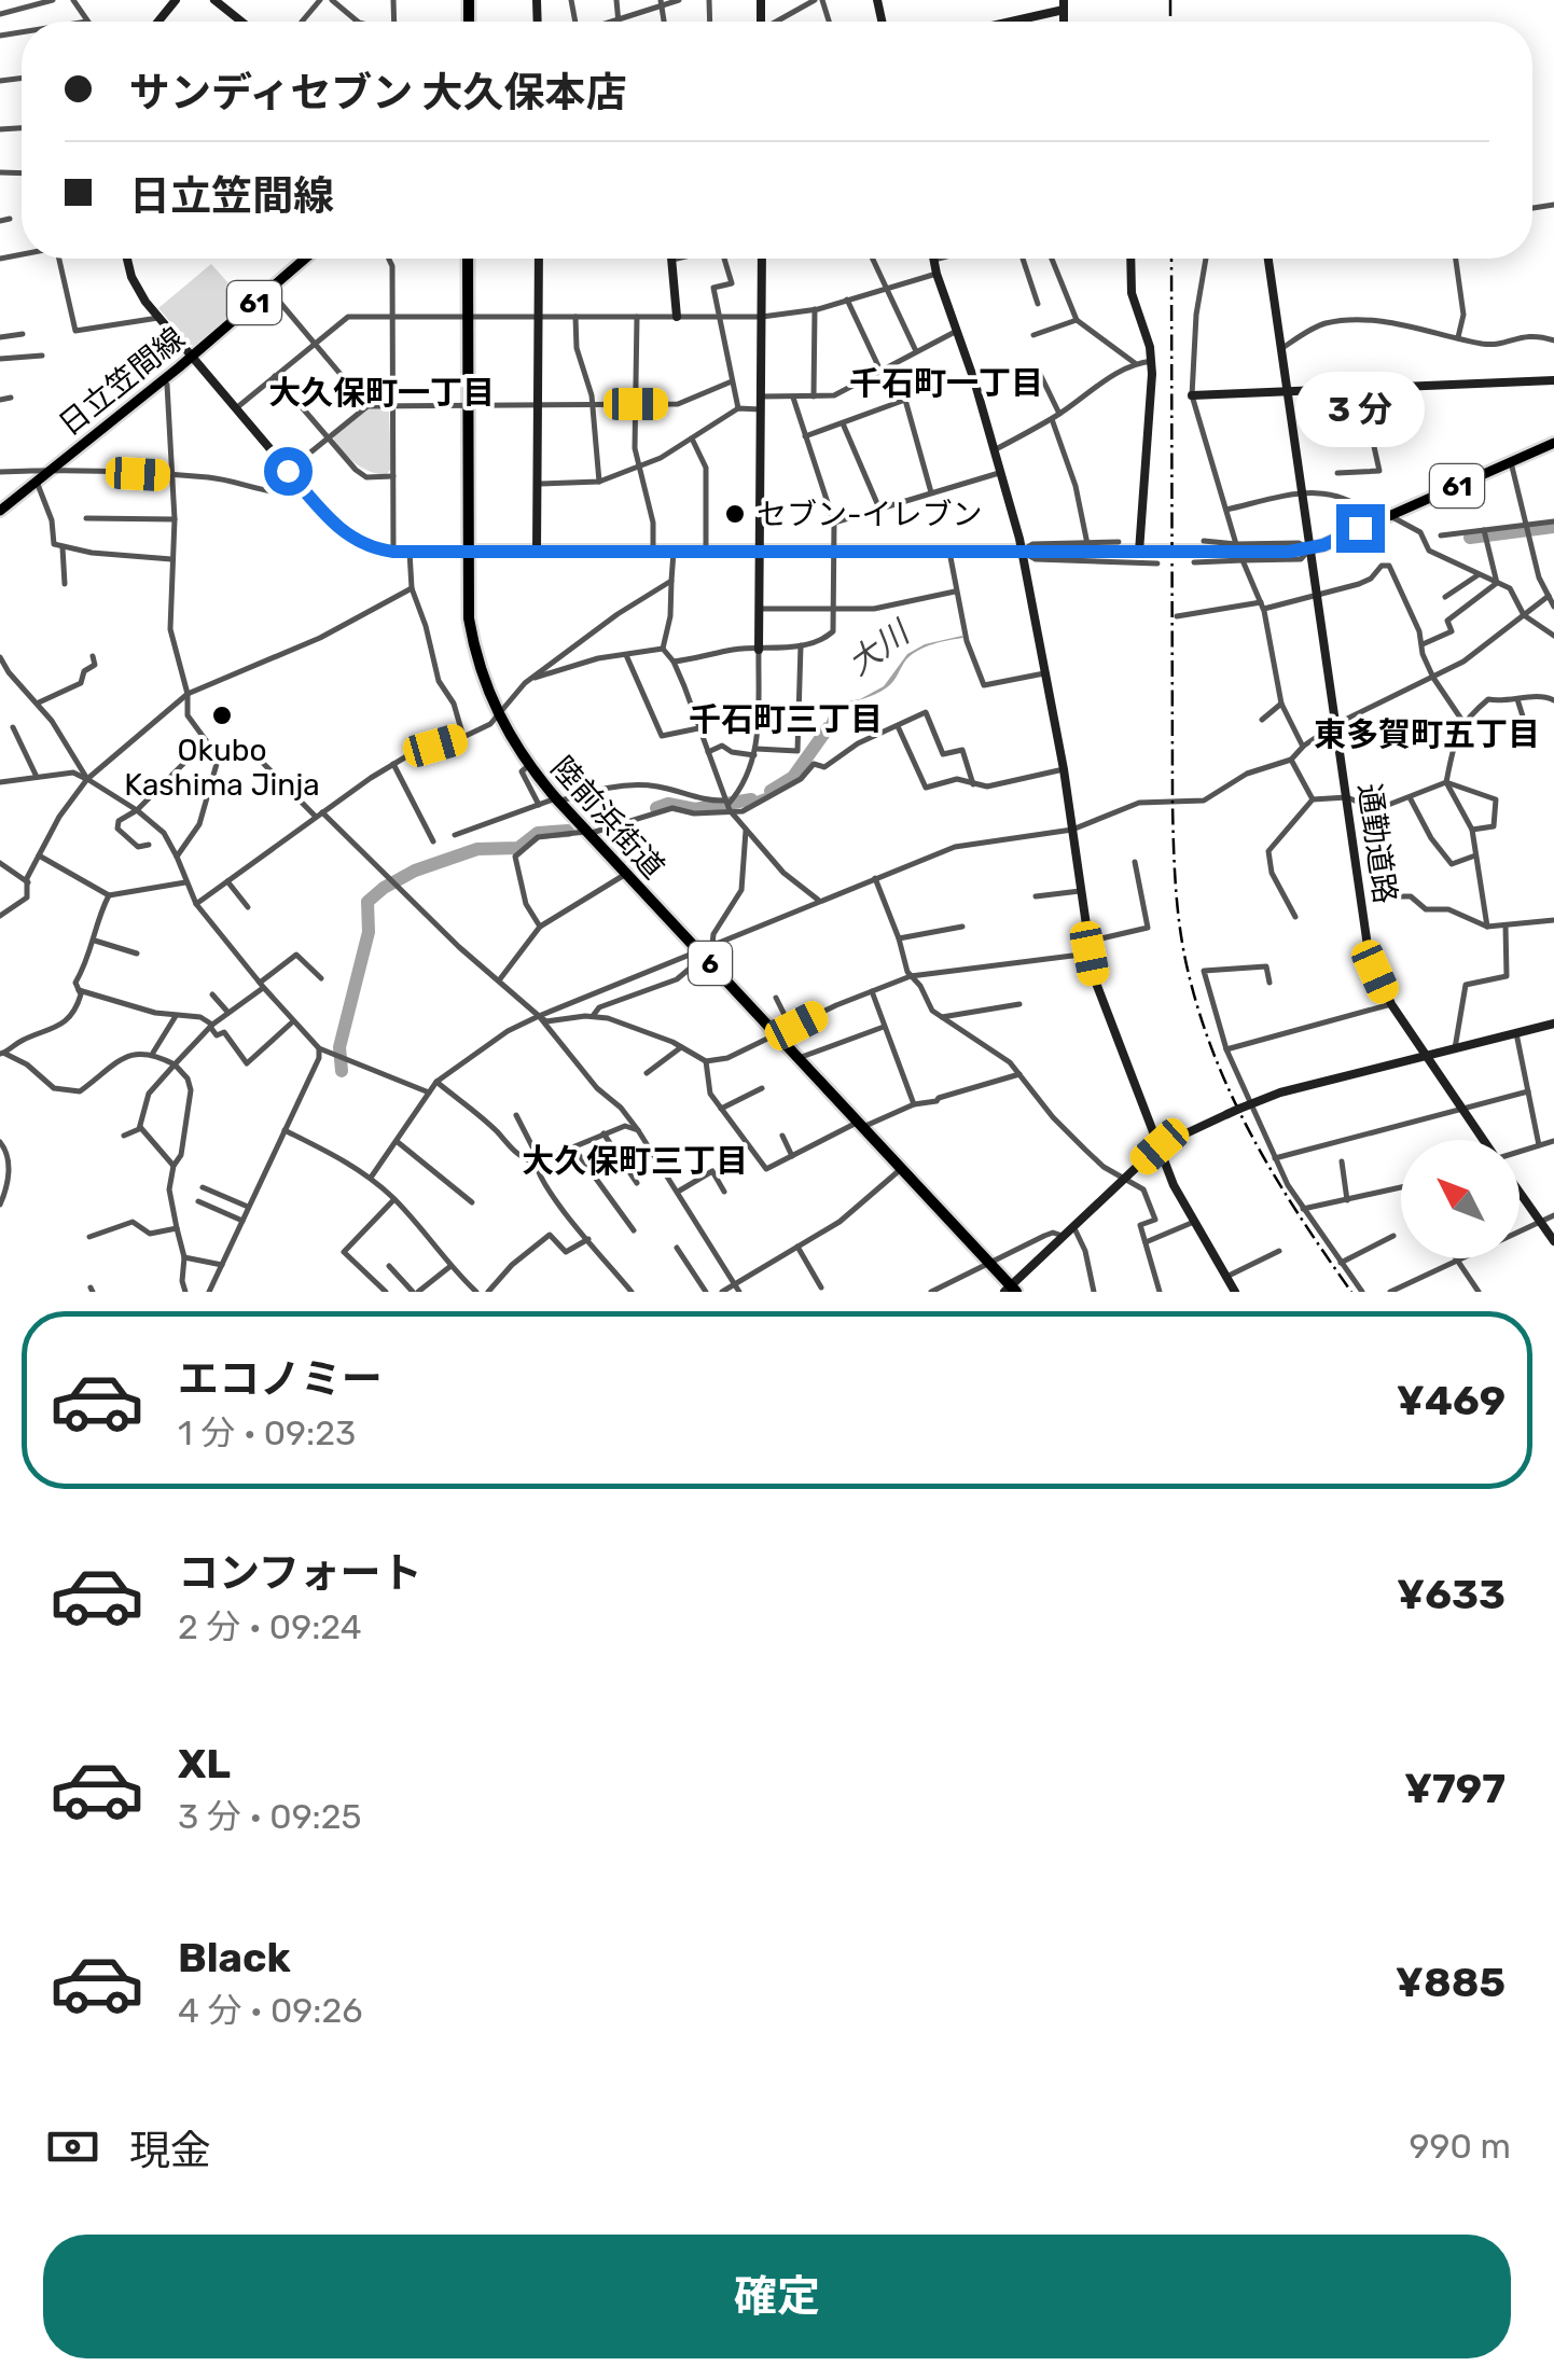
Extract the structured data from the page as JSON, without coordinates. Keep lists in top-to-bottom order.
{
  "streets": {
    "highway": ["陸前浜街道", "6"],
    "main road": ["61", "日立笠間線"],
    "street": ["通勤道路"]
  },
  "crossings": [
    ["61", "陸前浜街道"],
    ["61", "通勤道路"]
  ],
  "districts": [
    "千石町一丁目",
    "大久保町一丁目",
    "千石町三丁目",
    "東多賀町五丁目",
    "大久保町三丁目"
  ],
  "water": ["大川"],
  "places": ["セブン-イレブン", "Okubo Kashima Jinja"],
  "north": "top left",
  "page": {
    "banner": ["サンディセブン 大久保本店", "日立笠間線"],
    "bubble": "3 分",
    "list": [
      {
        "name": "エコノミー",
        "note": "1 分 · 09:23",
        "value": "¥469"
      },
      {
        "name": "コンフォート",
        "note": "2 分 · 09:24",
        "value": "¥633"
      },
      {
        "name": "XL",
        "note": "3 分 · 09:25",
        "value": "¥797"
      },
      {
        "name": "Black",
        "note": "4 分 · 09:26",
        "value": "¥885"
      }
    ],
    "pay": ["現金", "990 m"],
    "buttons": "確定"
  }
}
